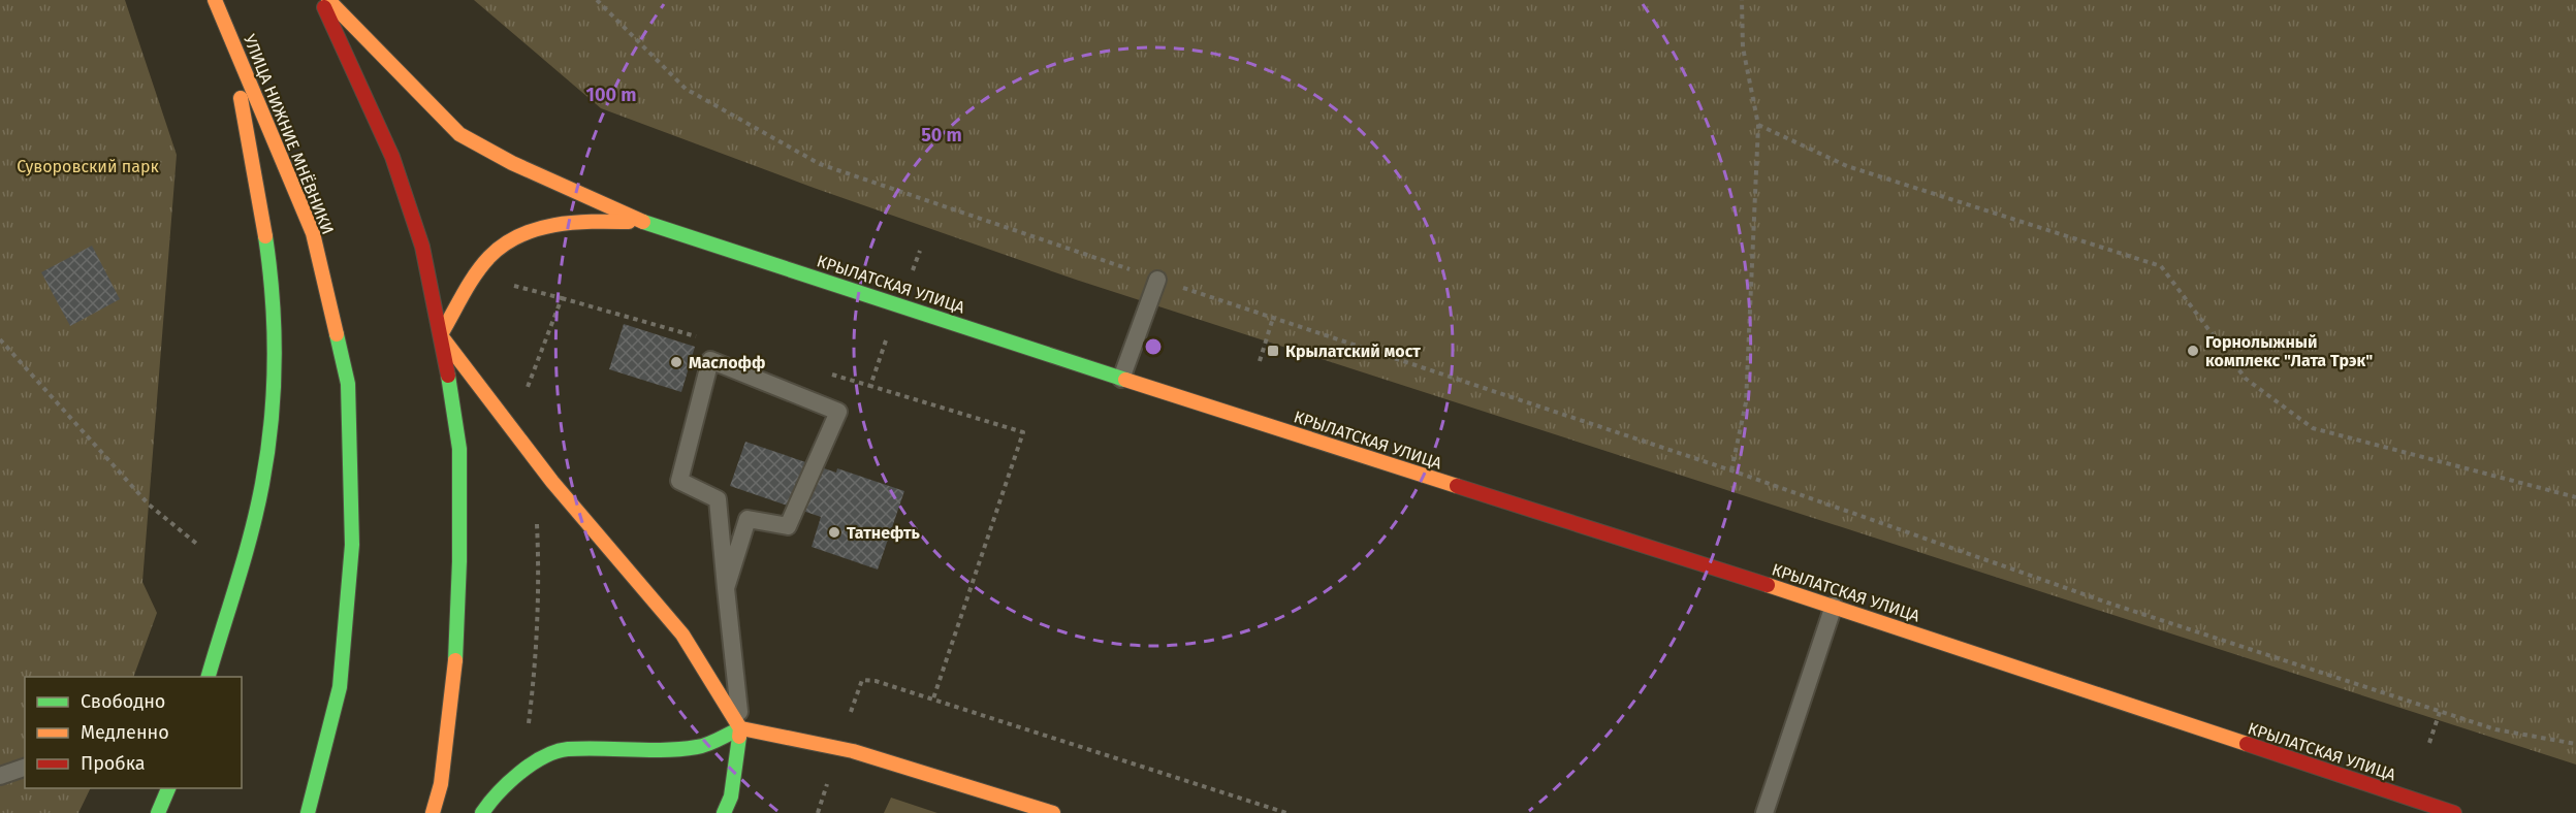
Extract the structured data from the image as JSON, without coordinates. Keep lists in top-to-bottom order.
{
  "streets": {
    "main road": ["УЛИЦА НИЖНИЕ МНЁВНИКИ", "КРЫЛАТСКАЯ УЛИЦА"]
  },
  "parks": ["Суворовский парк"],
  "places": {
    "transit": ["Крылатский мост"],
    "other": ["Горнолыжный комплекс \"Лата Трэк\"", "Маслофф", "Татнефть"]
  },
  "legend": ["Свободно", "Медленно", "Пробка"],
  "rings": ["100 m", "50 m"]
}
